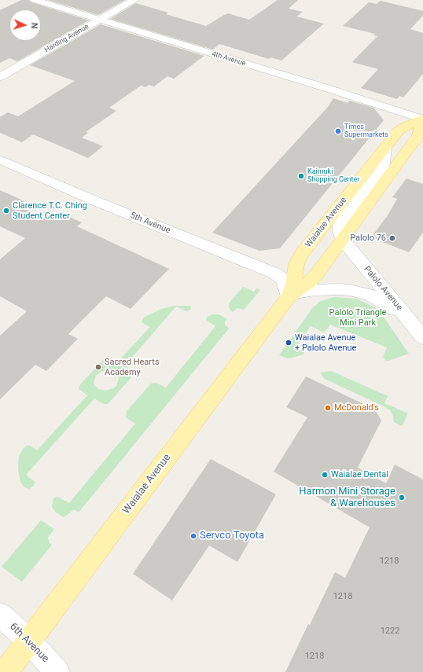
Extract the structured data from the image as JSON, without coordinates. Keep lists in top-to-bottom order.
{
  "streets": {
    "main road": ["Waialae Avenue"],
    "street": [
      "Harding Avenue",
      "4th Avenue",
      "5th Avenue",
      "Palolo Avenue",
      "6th Avenue"
    ]
  },
  "crossings": [
    ["Harding Avenue", "4th Avenue"],
    ["4th Avenue", "Waialae Avenue"],
    ["Waialae Avenue", "5th Avenue"],
    ["Waialae Avenue", "Palolo Avenue"],
    ["Waialae Avenue", "6th Avenue"]
  ],
  "parks": ["Palolo Triangle Mini Park"],
  "places": [
    "Times Supermarkets",
    "Kaimuki Shopping Center",
    "Clarence T.C. Ching Student Center",
    "Palolo 76",
    "Waialae Avenue + Palolo Avenue",
    "Sacred Hearts Academy",
    "McDonald's",
    "Waialae Dental",
    "Harmon Mini Storage & Warehouses",
    "Servco Toyota"
  ],
  "house_numbers": [
    "1218",
    "1218",
    "1222",
    "1218"
  ],
  "north": "right"
}
